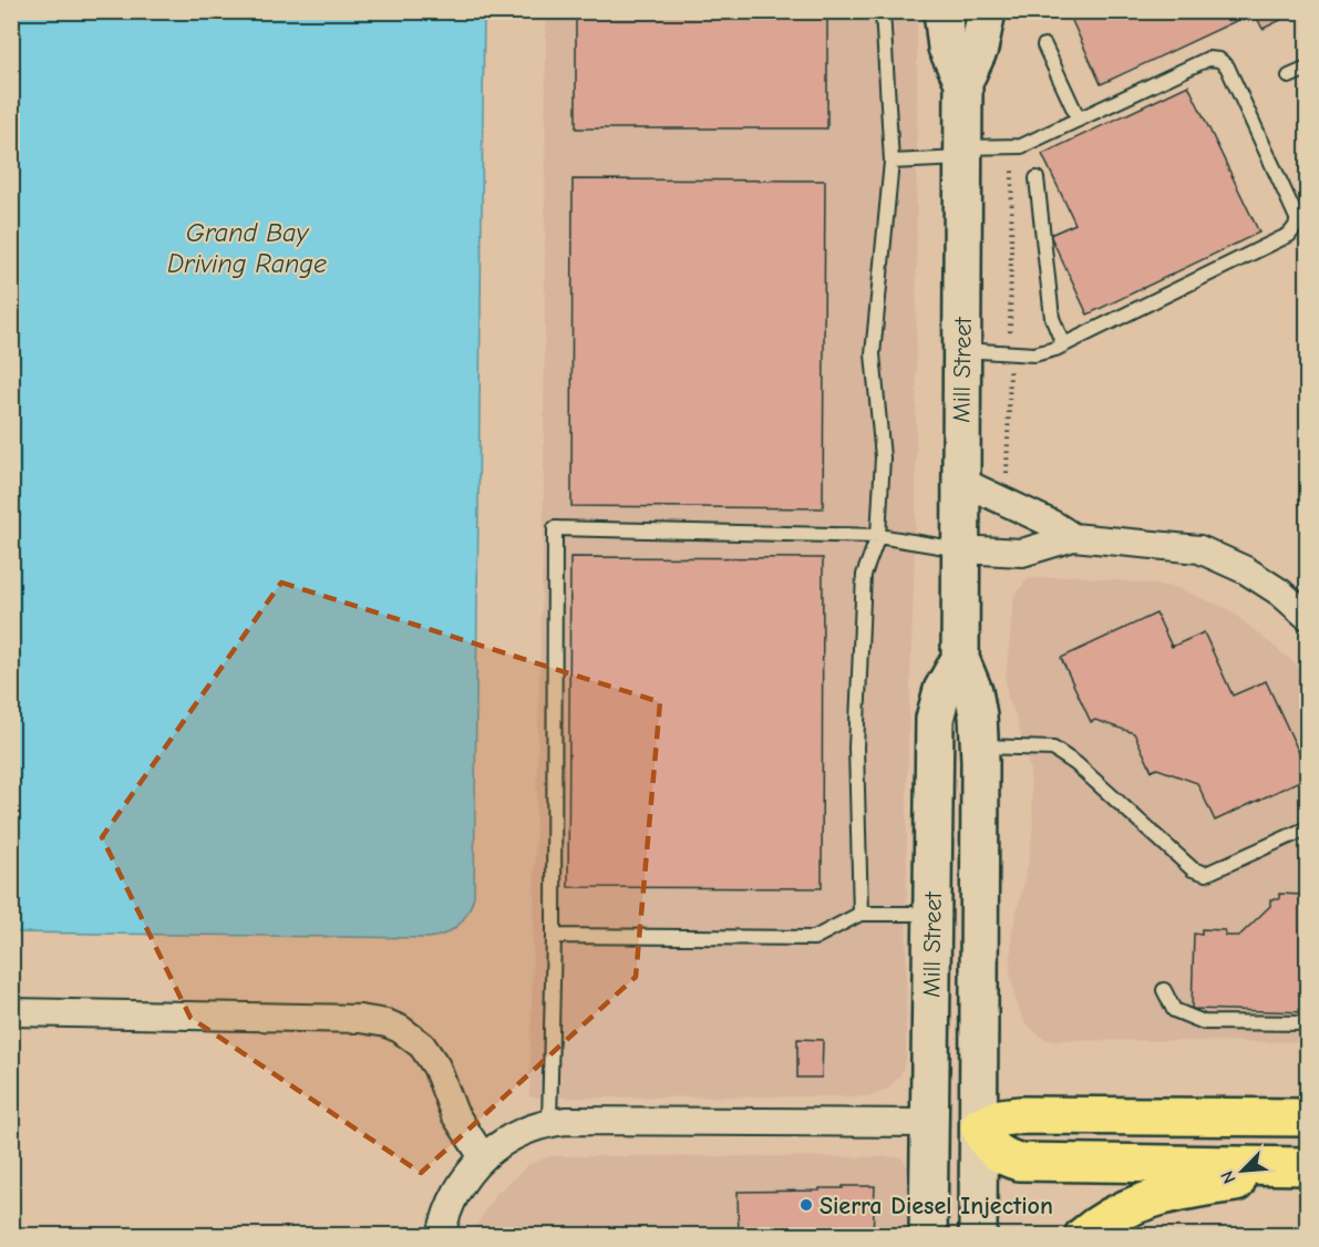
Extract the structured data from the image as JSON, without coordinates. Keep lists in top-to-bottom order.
{
  "streets": {
    "main road": ["Mill Street"]
  },
  "water": ["Grand Bay Driving Range"],
  "places": ["Sierra Diesel Injection"],
  "north": "bottom left"
}
